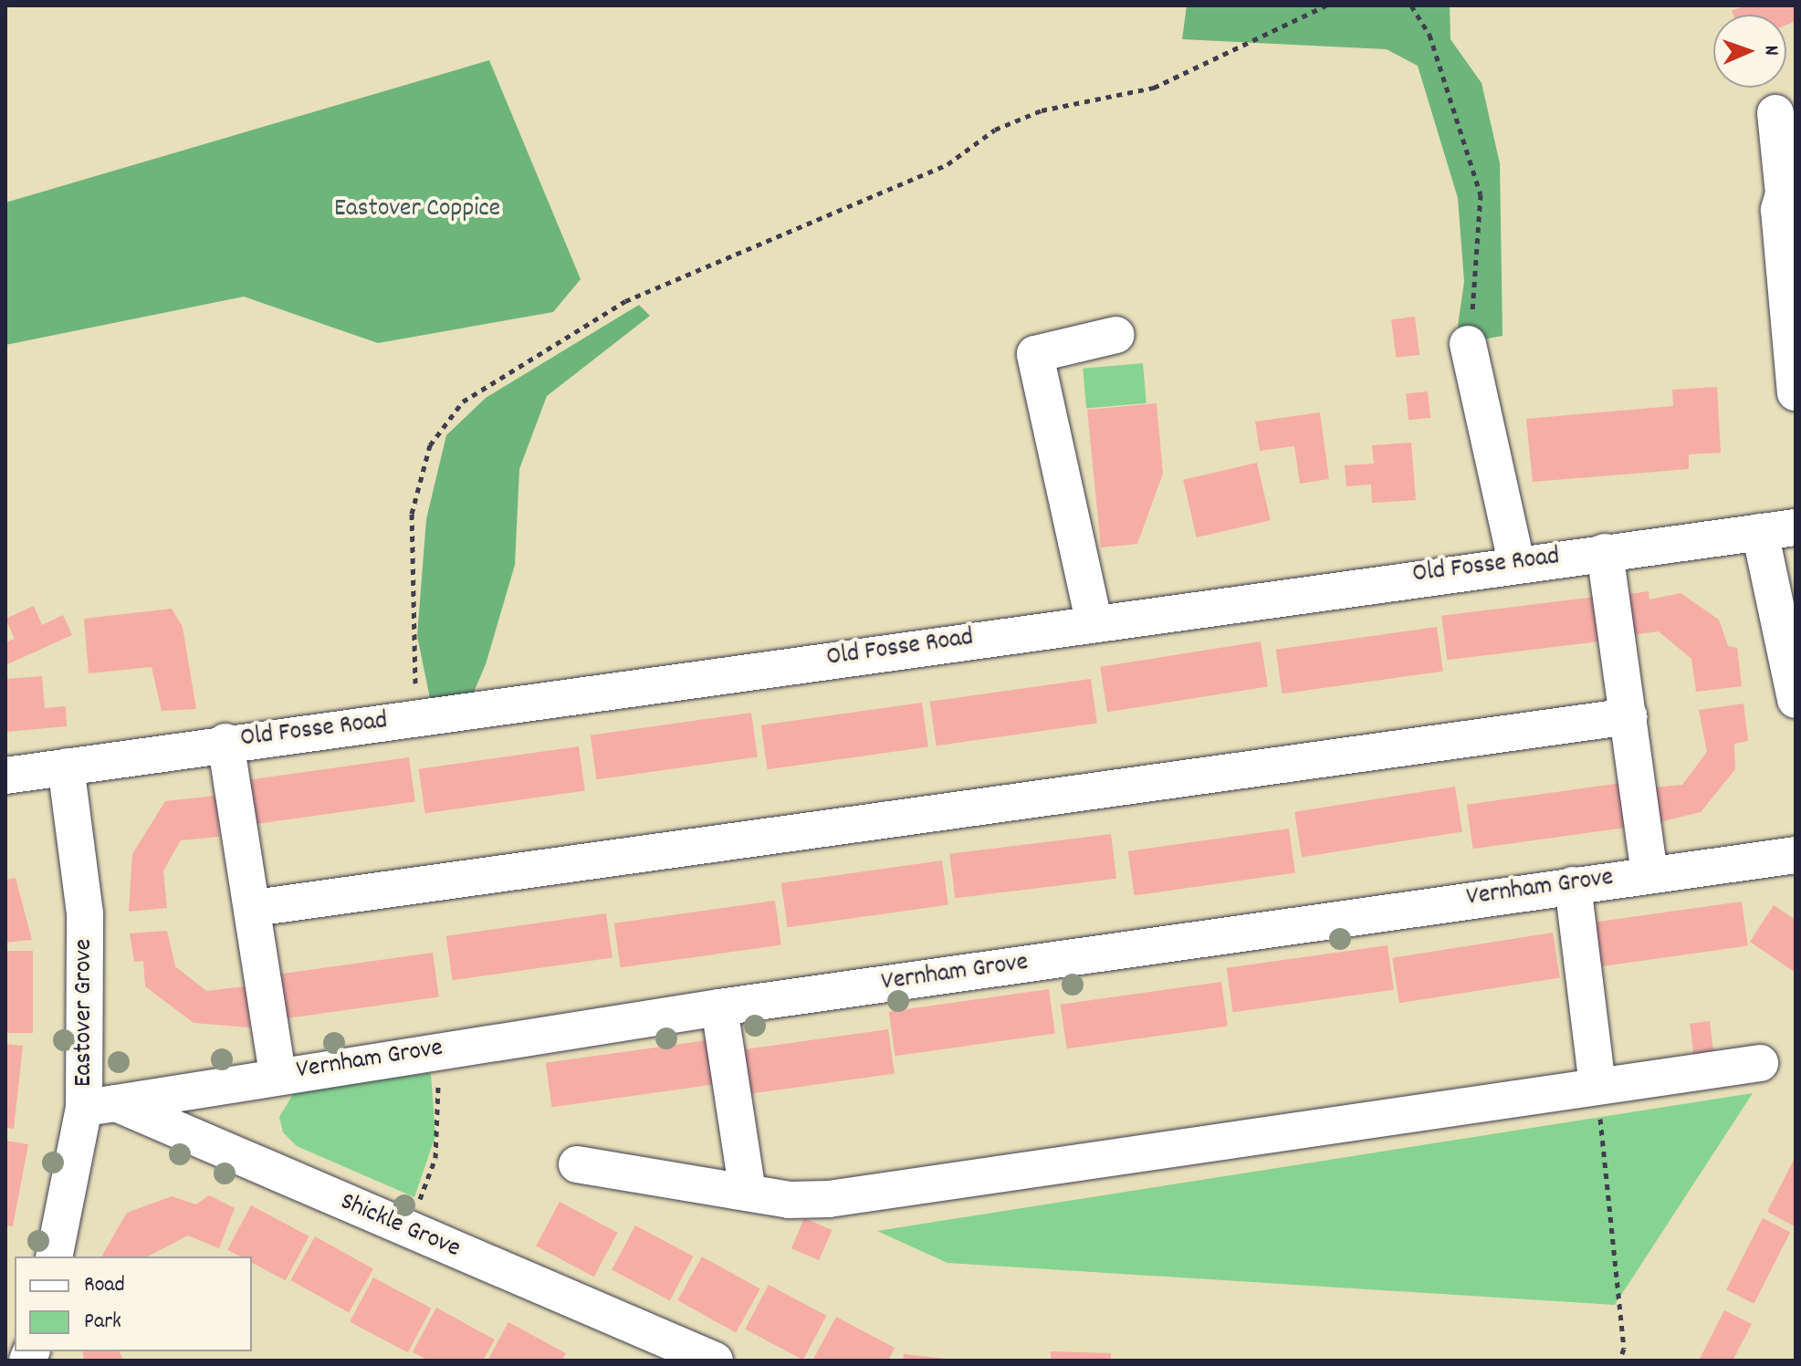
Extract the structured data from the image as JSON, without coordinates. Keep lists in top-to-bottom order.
{
  "streets": {
    "street": [
      "Old Fosse Road",
      "Vernham Grove",
      "Eastover Grove",
      "Shickle Grove"
    ]
  },
  "crossings": [
    ["Old Fosse Road", "Eastover Grove"],
    ["Vernham Grove", "Eastover Grove"],
    ["Vernham Grove", "Shickle Grove"],
    ["Eastover Grove", "Shickle Grove"]
  ],
  "parks": ["Eastover Coppice"],
  "legend": ["Road", "Park"],
  "north": "right"
}
